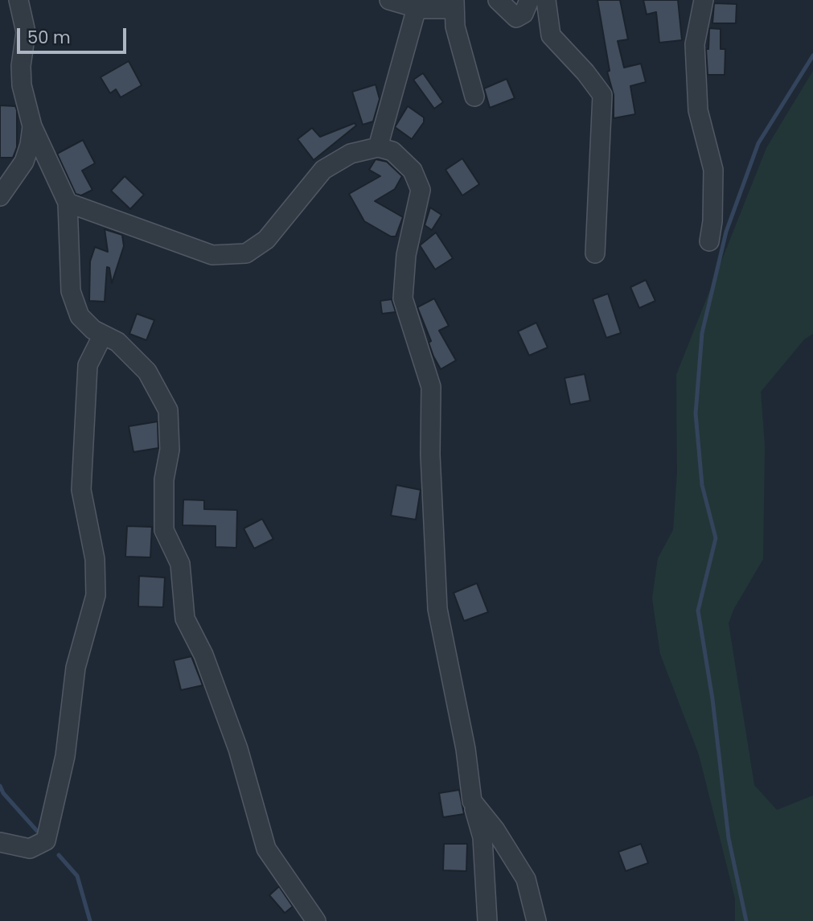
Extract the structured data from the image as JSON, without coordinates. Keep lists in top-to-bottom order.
{
  "scale_bar": "50 m"
}
